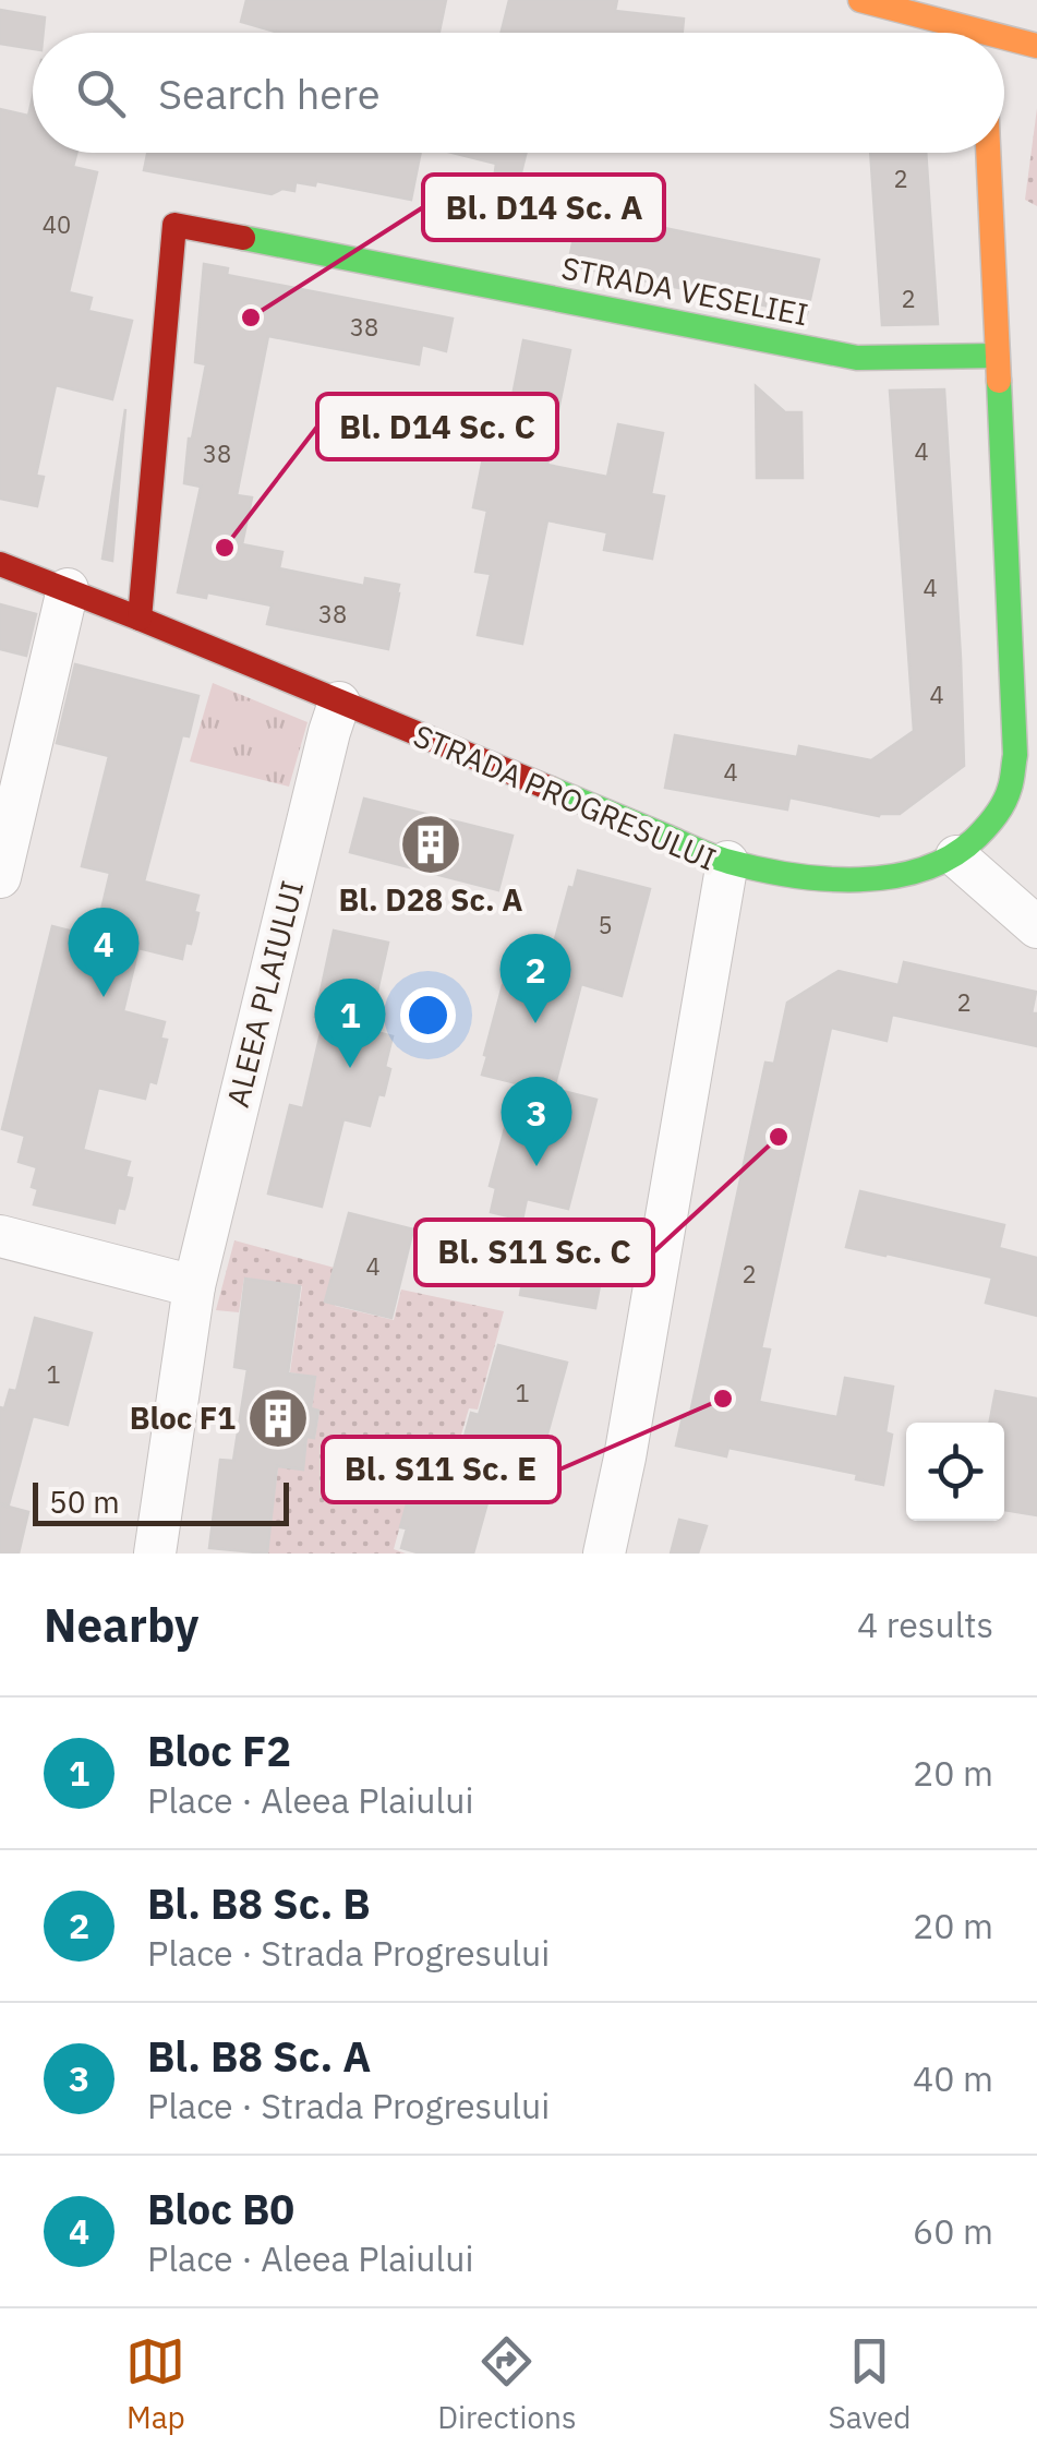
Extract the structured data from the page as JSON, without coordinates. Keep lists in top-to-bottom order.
{
  "streets": {
    "street": ["STRADA VESELIEI", "STRADA PROGRESULUI", "ALEEA PLAIULUI"]
  },
  "crossings": [
    ["STRADA VESELIEI", "STRADA PROGRESULUI"],
    ["STRADA PROGRESULUI", "ALEEA PLAIULUI"]
  ],
  "places": {
    "other": [
      "Bl. D14 Sc. A",
      "Bl. D14 Sc. C",
      "Bl. S11 Sc. C",
      "Bl. S11 Sc. E"
    ],
    "building": ["Bl. D28 Sc. A", "Bloc F1"]
  },
  "house_numbers": [
    "2",
    "40",
    "2",
    "38",
    "4",
    "38",
    "4",
    "38",
    "4",
    "4",
    "5",
    "2",
    "4",
    "2",
    "1",
    "1"
  ],
  "scale_bar": "50 m",
  "page": {
    "search": "Search here",
    "pins": [
      "4",
      "2",
      "1",
      "3"
    ],
    "scale": "50 m",
    "heading": ["Nearby", "4 results"],
    "list": [
      {
        "mark": "1",
        "name": "Bloc F2",
        "note": "Place · Aleea Plaiului",
        "value": "20 m"
      },
      {
        "mark": "2",
        "name": "Bl. B8 Sc. B",
        "note": "Place · Strada Progresului",
        "value": "20 m"
      },
      {
        "mark": "3",
        "name": "Bl. B8 Sc. A",
        "note": "Place · Strada Progresului",
        "value": "40 m"
      },
      {
        "mark": "4",
        "name": "Bloc B0",
        "note": "Place · Aleea Plaiului",
        "value": "60 m"
      }
    ],
    "nav": ["Map", "Directions", "Saved"]
  }
}
